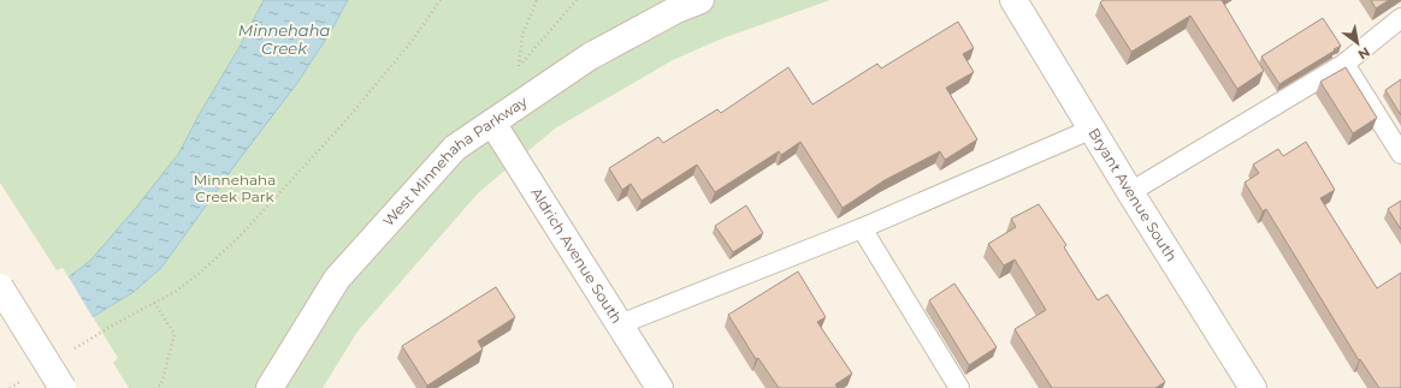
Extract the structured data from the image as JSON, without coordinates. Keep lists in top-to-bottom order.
{
  "streets": {
    "street": ["West Minnehaha Parkway", "Bryant Avenue South", "Aldrich Avenue South"]
  },
  "crossings": [
    ["West Minnehaha Parkway", "Aldrich Avenue South"]
  ],
  "water": ["Minnehaha Creek"],
  "parks": ["Minnehaha Creek Park"],
  "north": "bottom right"
}
